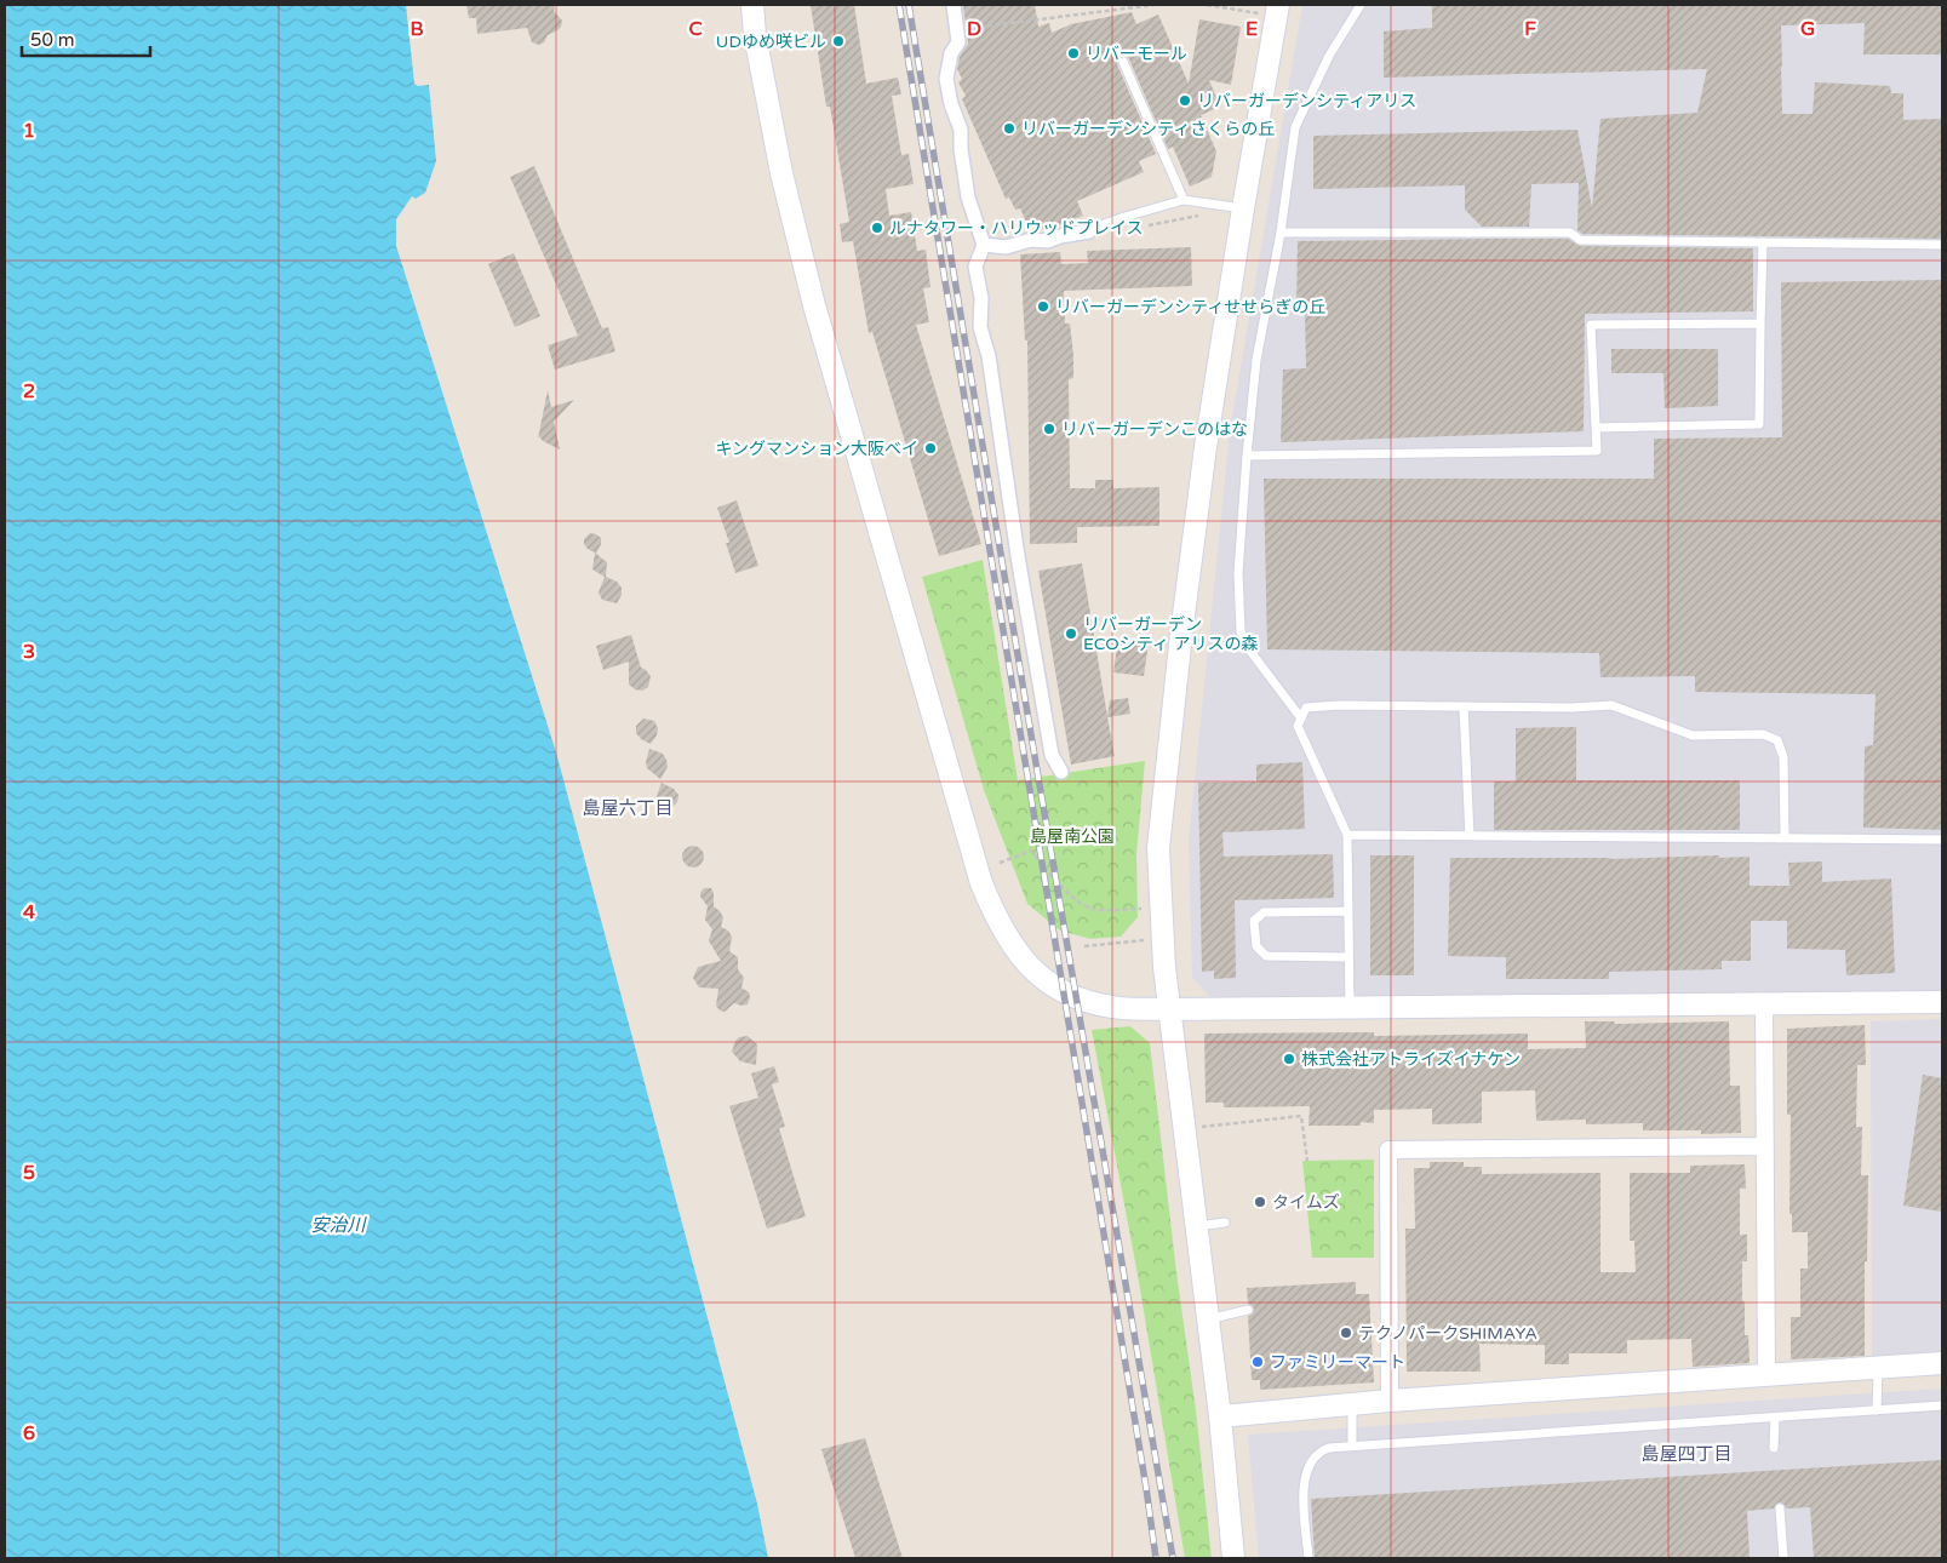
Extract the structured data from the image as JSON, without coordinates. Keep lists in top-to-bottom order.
{
  "districts": ["島屋六丁目", "島屋四丁目"],
  "water": ["安治川"],
  "parks": ["島屋南公園"],
  "places": [
    "UDゆめ咲ビル",
    "リバーモール",
    "リバーガーデンシティアリス",
    "リバーガーデンシティさくらの丘",
    "ルナタワー・ハリウッドプレイス",
    "リバーガーデンシティせせらぎの丘",
    "リバーガーデンこのはな",
    "キングマンション大阪ベイ",
    "リバーガーデン ECOシティ アリスの森",
    "株式会社アトライズイナケン",
    "タイムズ",
    "テクノパークSHIMAYA",
    "ファミリーマート"
  ],
  "scale_bar": "50 m",
  "grid": {
    "columns": [
      "B",
      "C",
      "D",
      "E",
      "F",
      "G"
    ],
    "rows": [
      "1",
      "2",
      "3",
      "4",
      "5",
      "6"
    ]
  }
}
